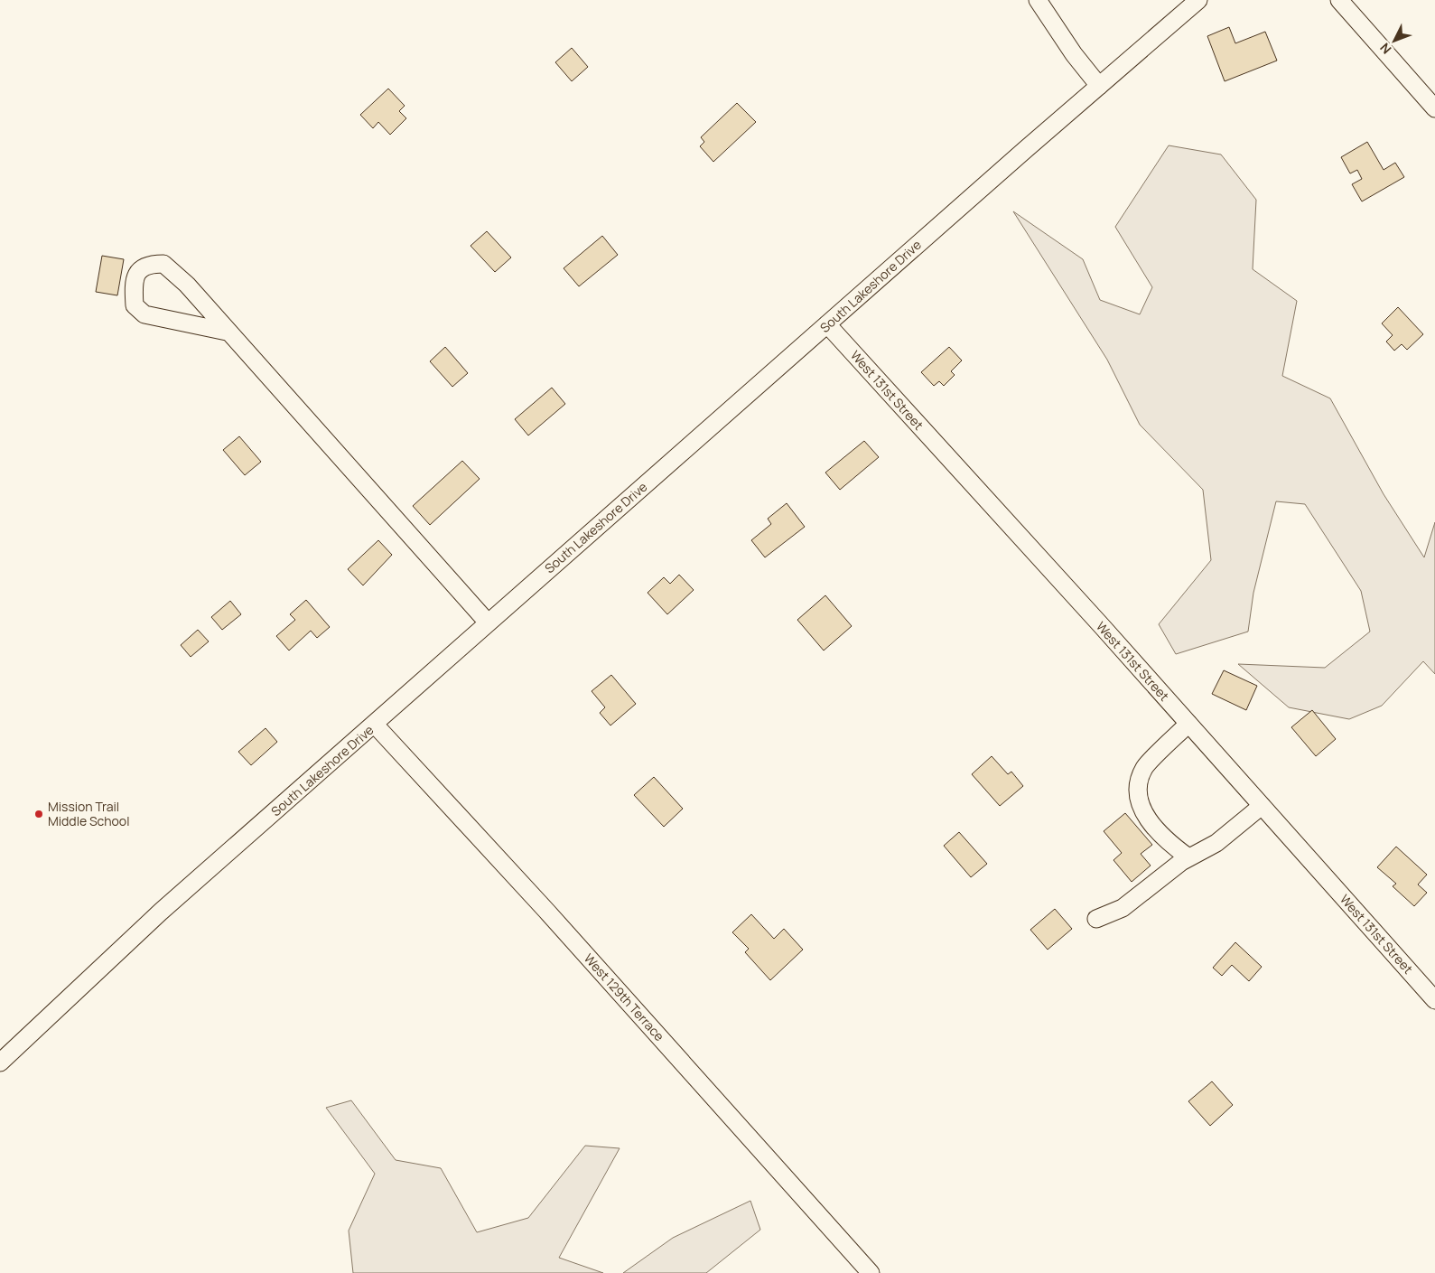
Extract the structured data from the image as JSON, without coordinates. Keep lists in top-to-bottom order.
{
  "streets": {
    "street": ["South Lakeshore Drive", "West 131st Street", "West 129th Terrace"]
  },
  "crossings": [
    ["South Lakeshore Drive", "West 131st Street"],
    ["South Lakeshore Drive", "West 129th Terrace"]
  ],
  "places": ["Mission Trail Middle School"],
  "north": "bottom left"
}
